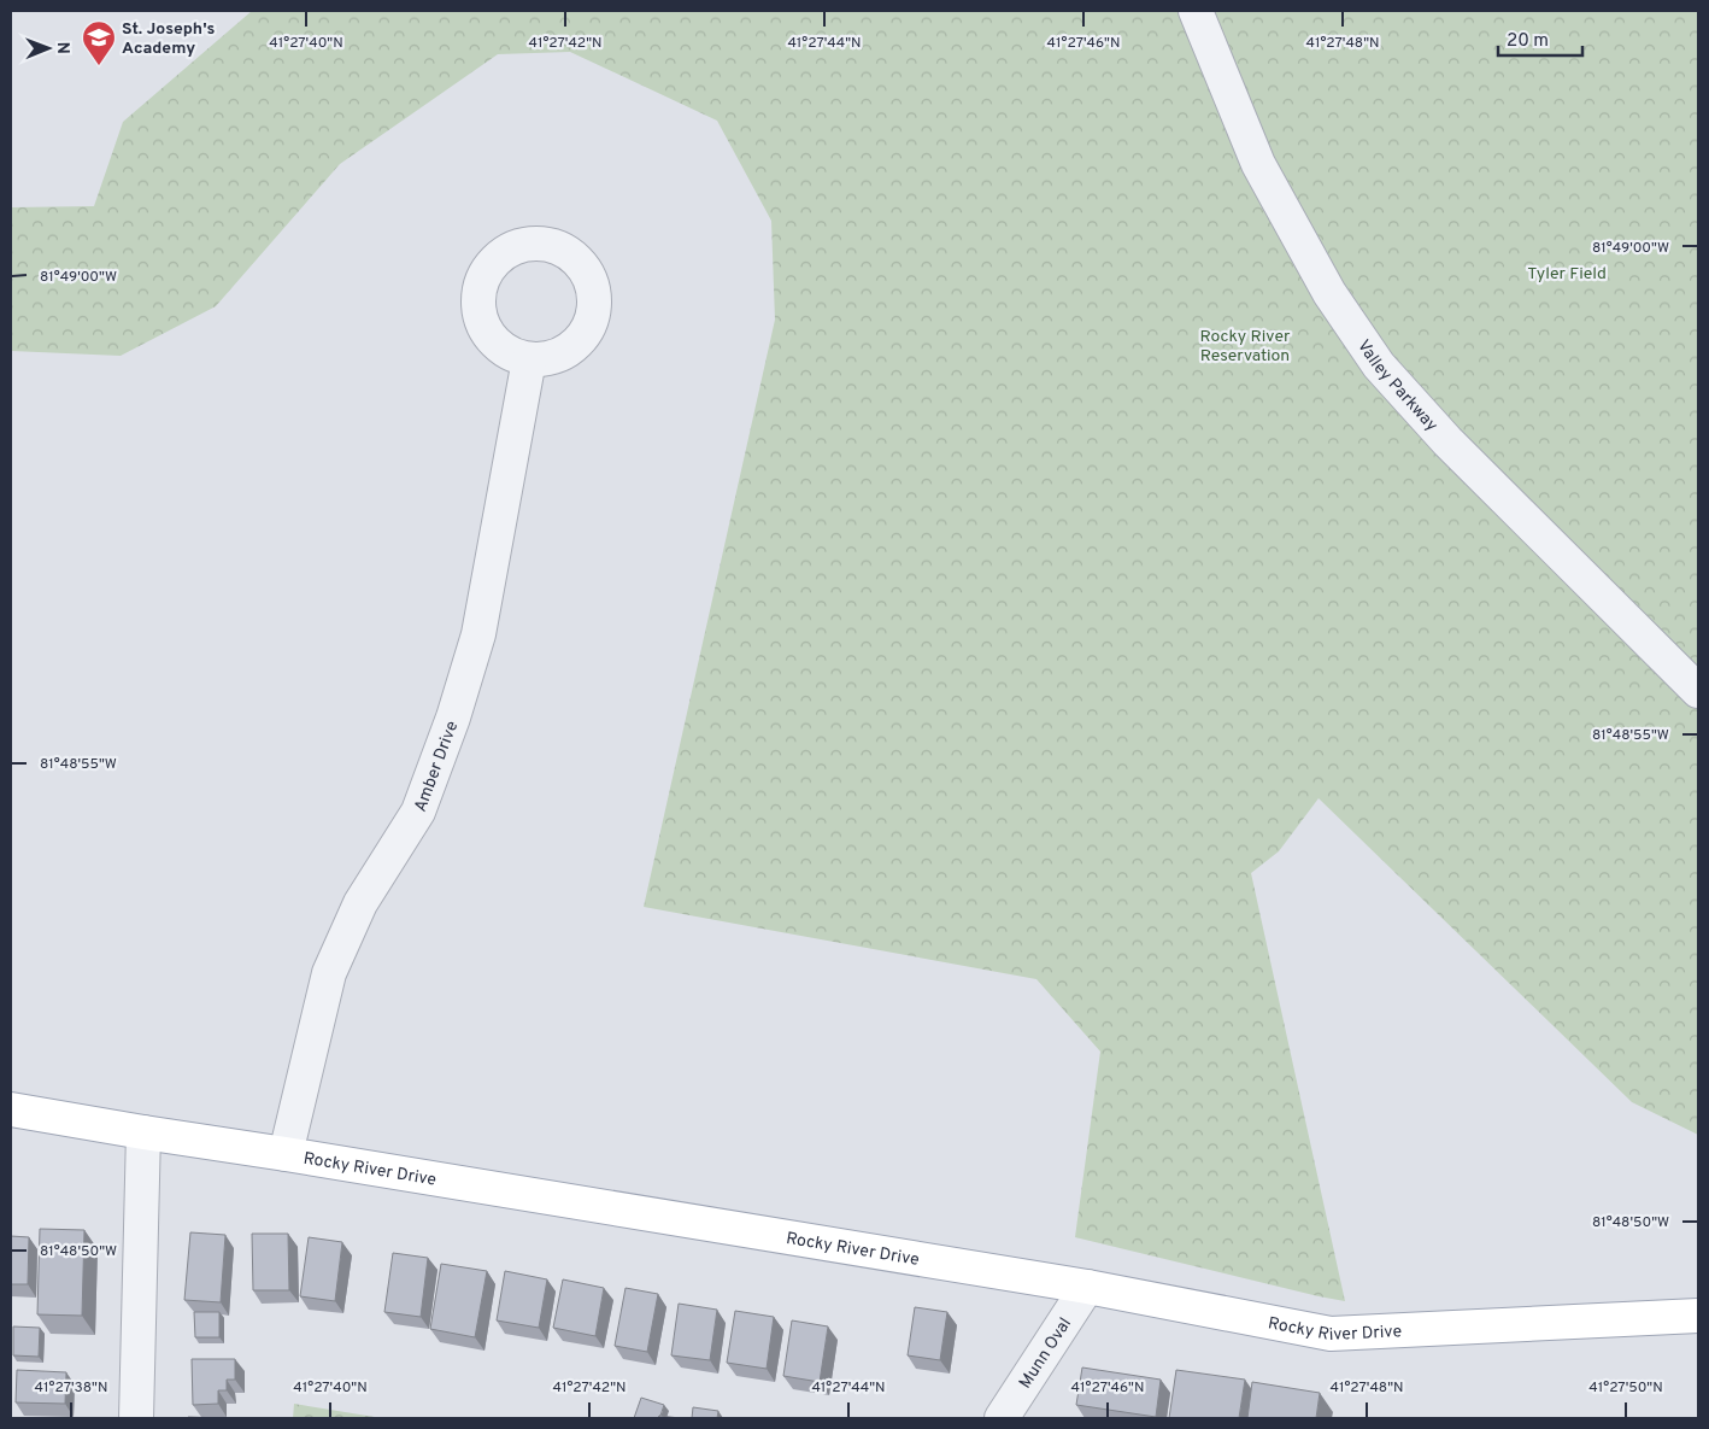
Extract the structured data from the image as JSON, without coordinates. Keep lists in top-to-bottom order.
{
  "streets": {
    "main road": ["Rocky River Drive"],
    "street": ["Valley Parkway", "Amber Drive", "Munn Oval"]
  },
  "crossings": [
    ["Amber Drive", "Rocky River Drive"],
    ["Rocky River Drive", "Munn Oval"]
  ],
  "parks": ["Tyler Field", "Rocky River Reservation"],
  "places": {
    "school or university": ["St. Joseph's Academy"]
  },
  "scale_bar": "20 m",
  "north": "right",
  "coordinates": [
    "41°27'40\"N",
    "41°27'42\"N",
    "41°27'44\"N",
    "41°27'46\"N",
    "41°27'48\"N",
    "81°49'00\"W",
    "81°48'55\"W",
    "81°48'50\"W",
    "41°27'38\"N",
    "41°27'50\"N"
  ]
}
